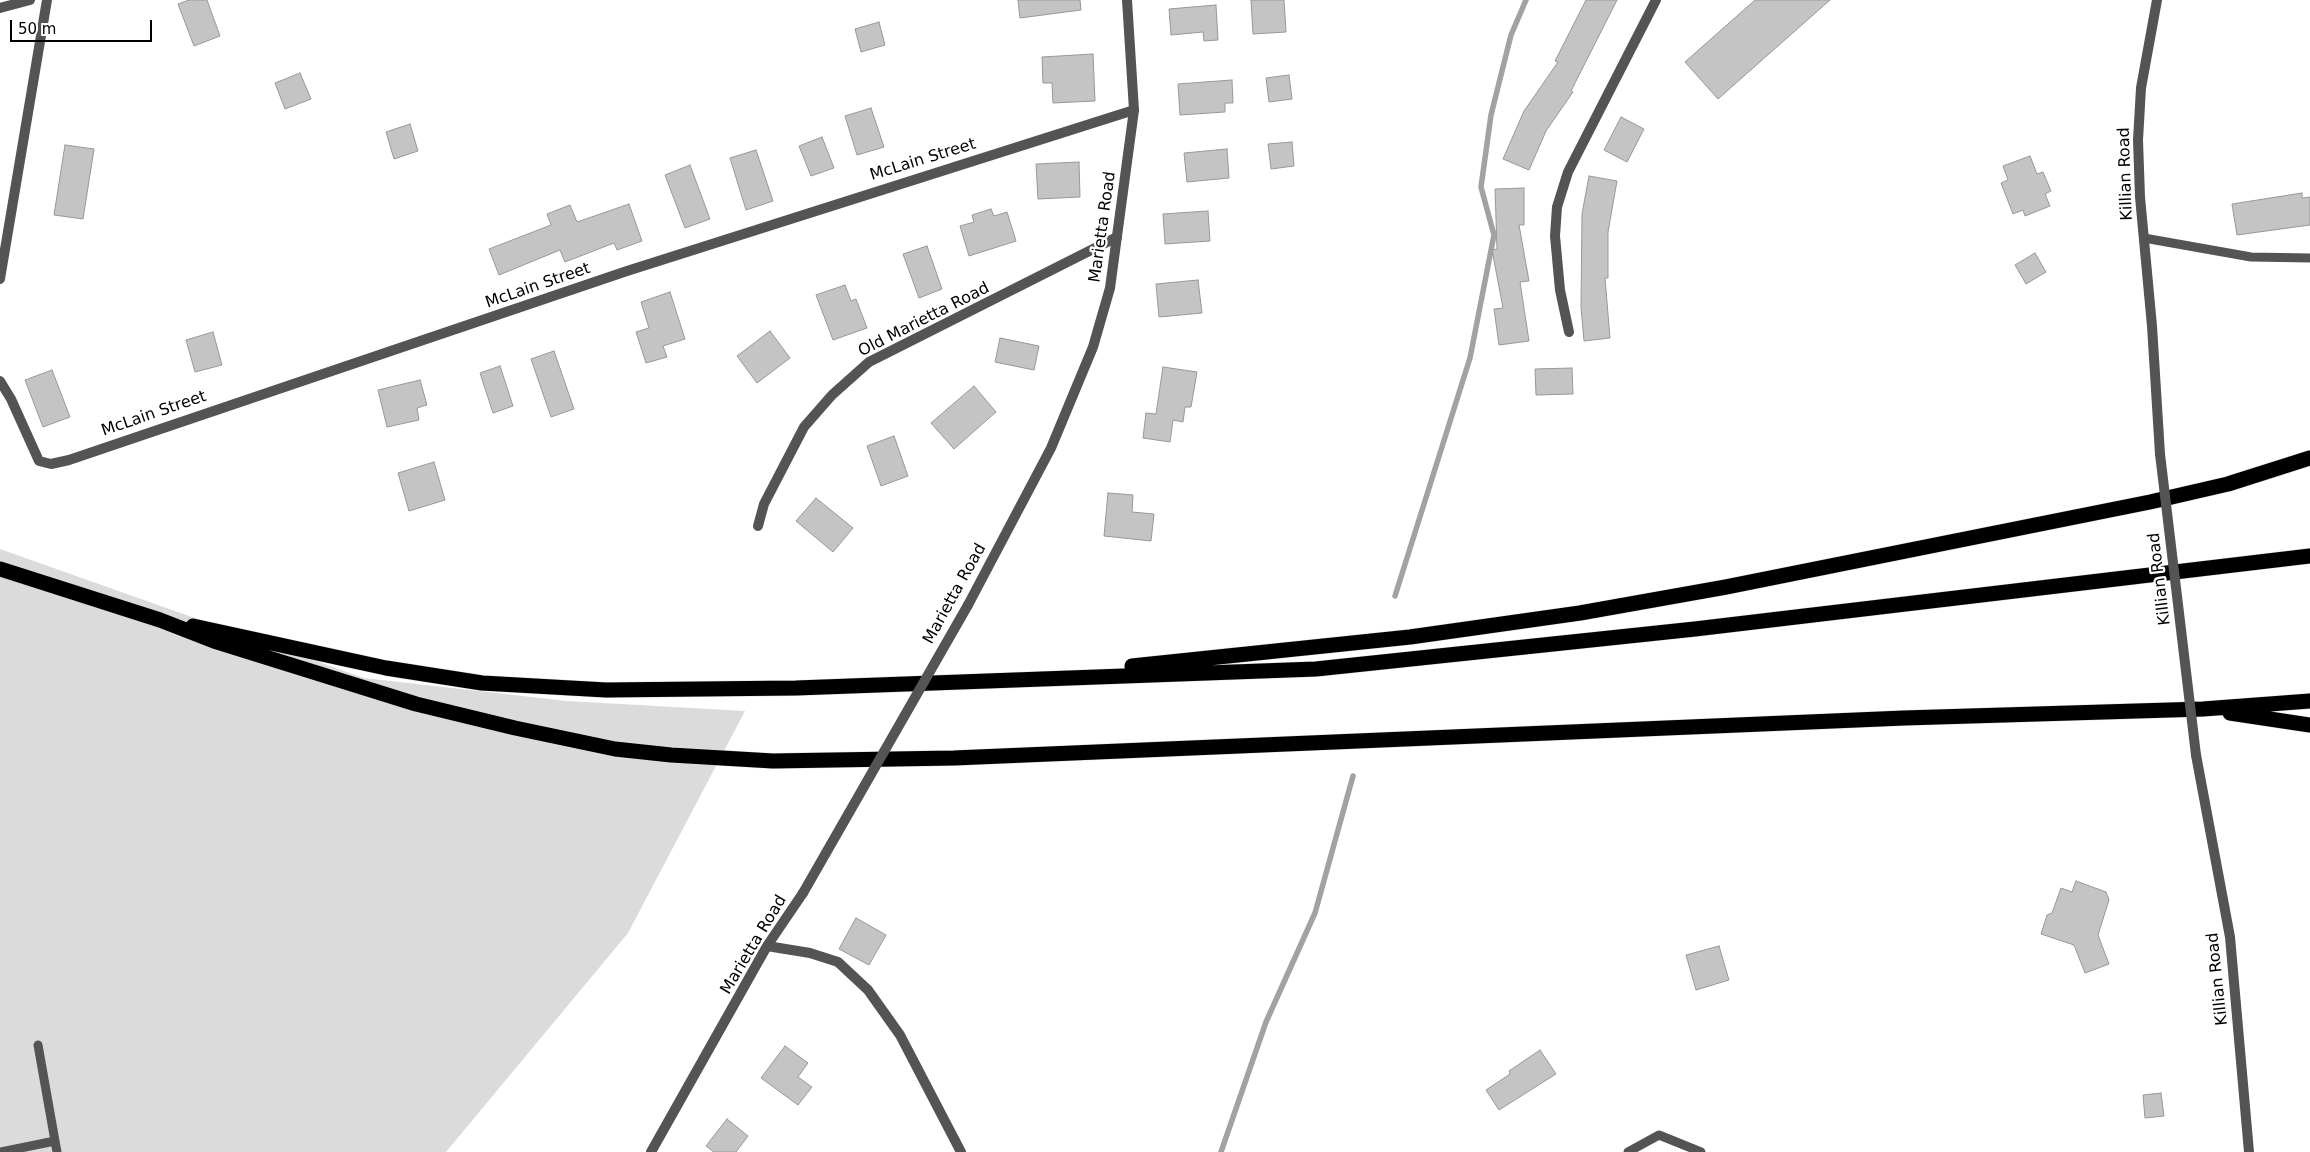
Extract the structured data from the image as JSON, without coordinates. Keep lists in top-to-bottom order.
{
  "streets": {
    "street": [
      "McLain Street",
      "Killian Road",
      "Marietta Road",
      "Old Marietta Road"
    ]
  },
  "crossings": [
    ["McLain Street", "Marietta Road"],
    ["Marietta Road", "Old Marietta Road"]
  ],
  "scale_bar": "50 m"
}
